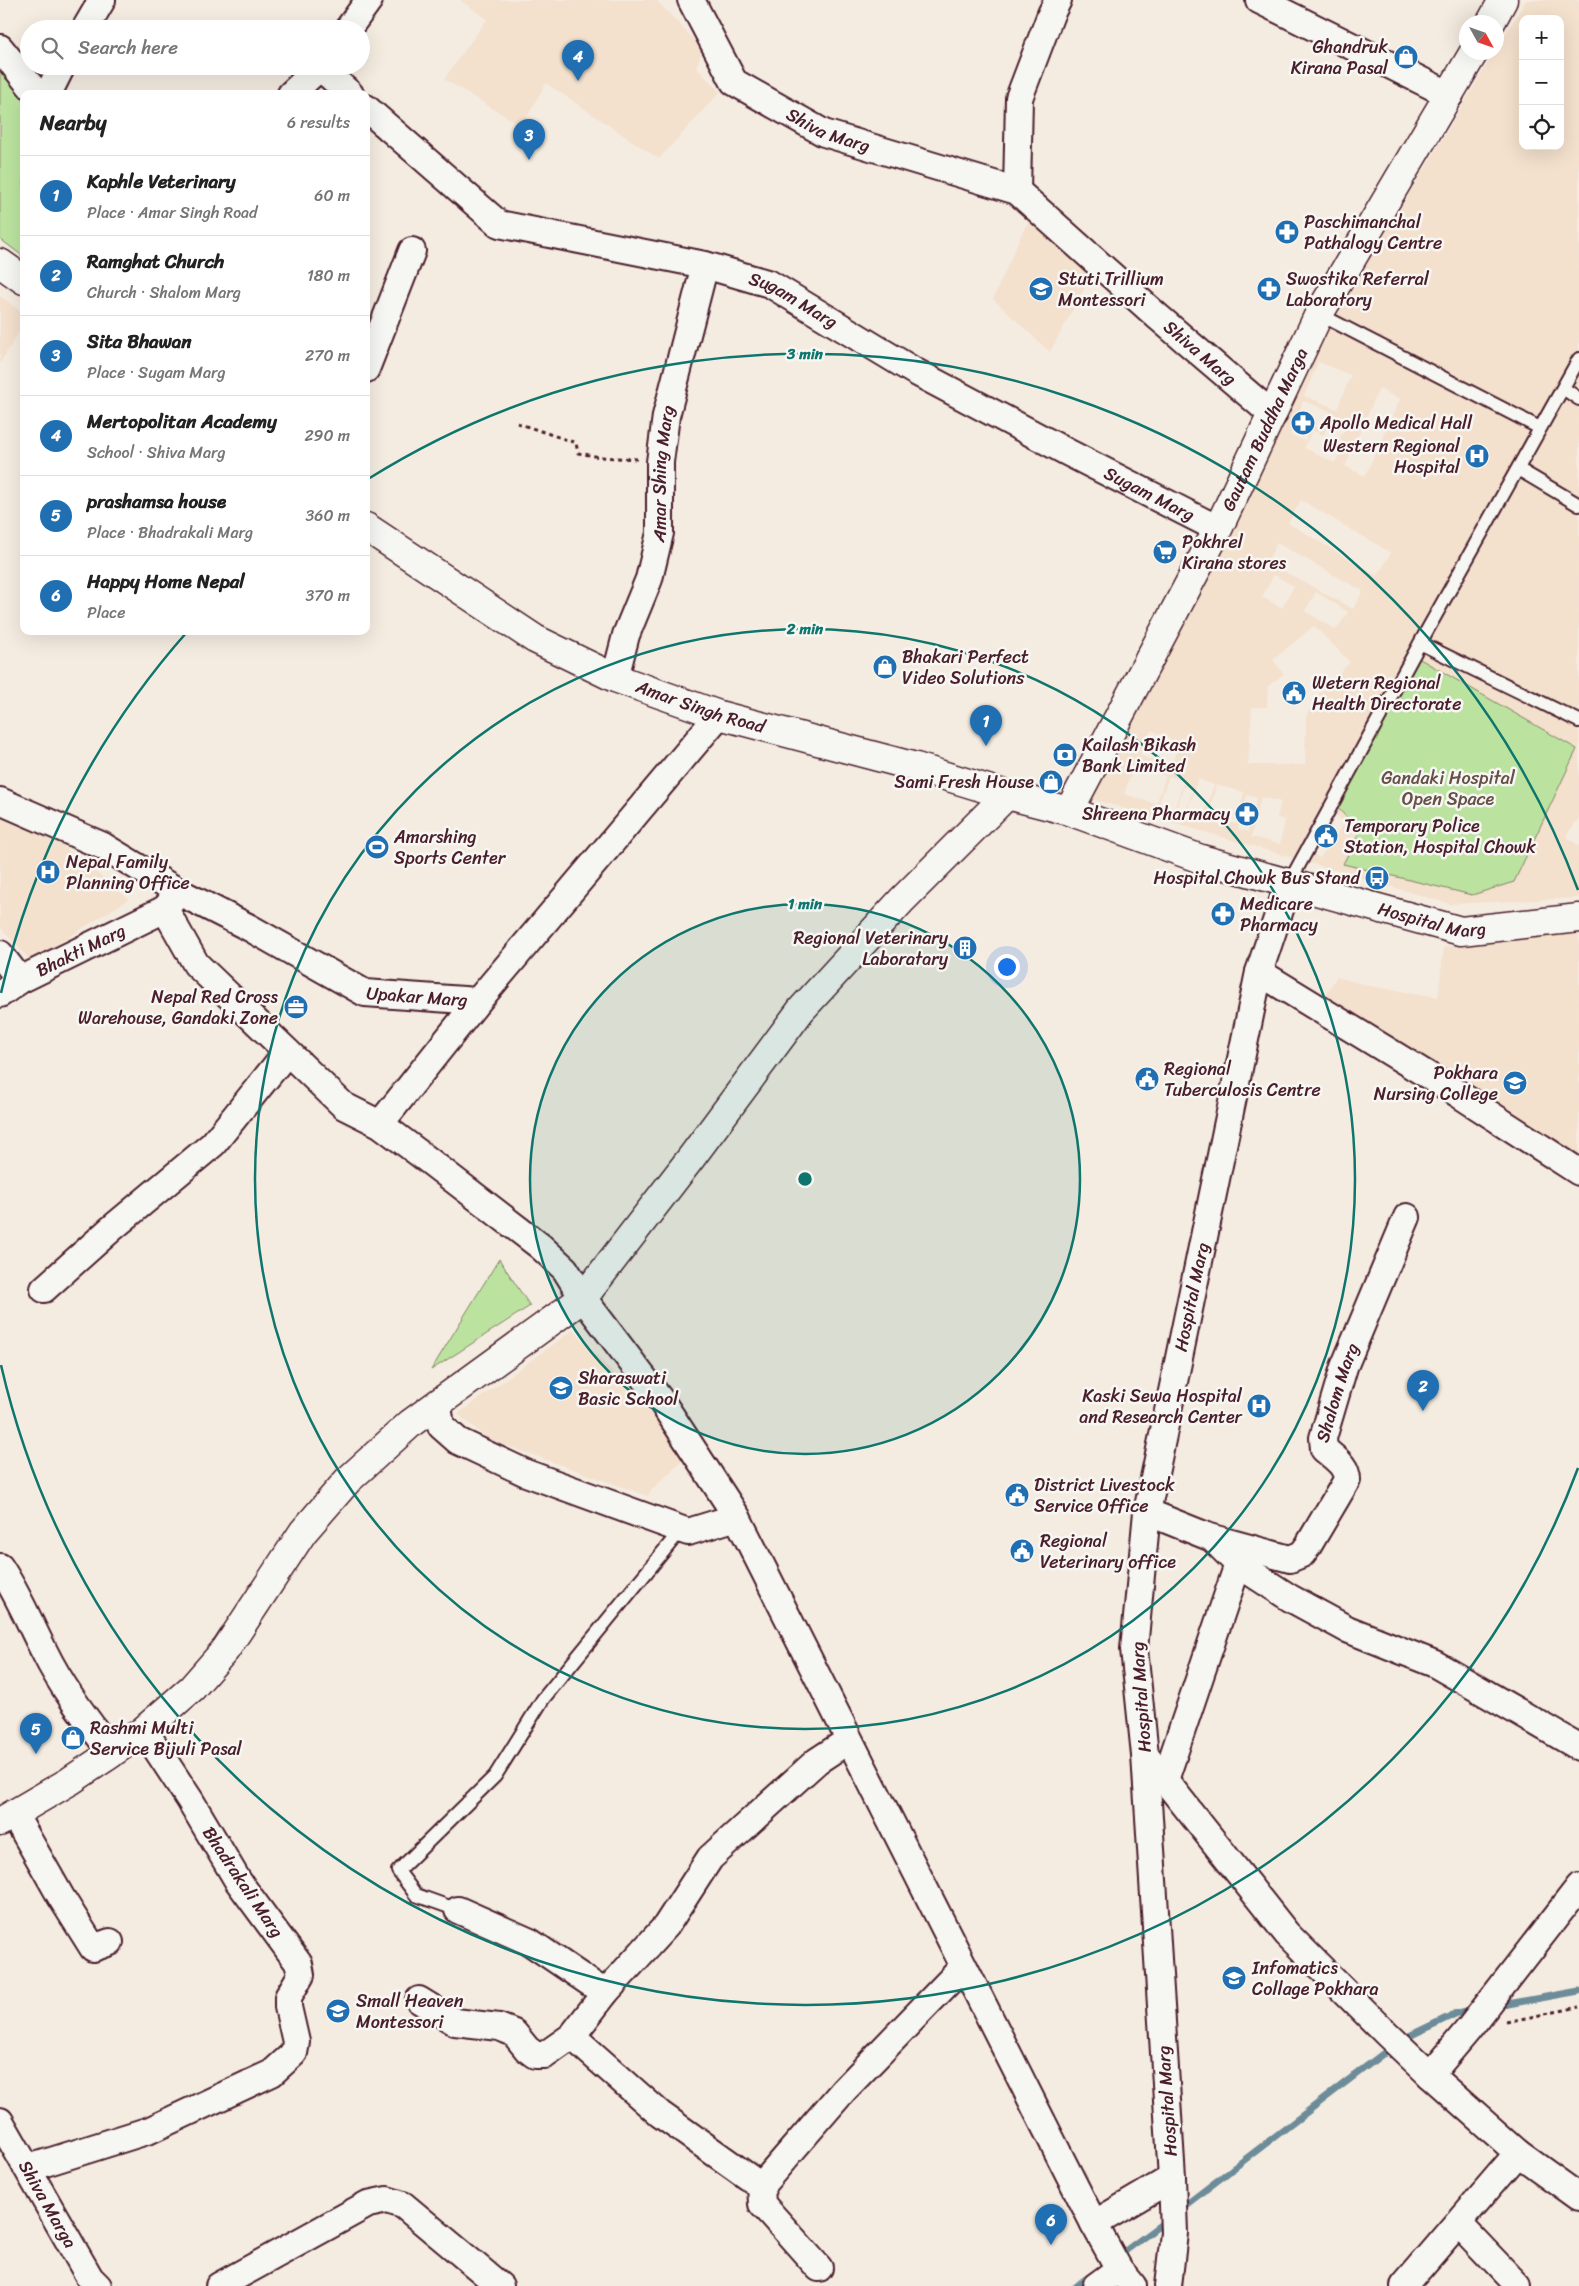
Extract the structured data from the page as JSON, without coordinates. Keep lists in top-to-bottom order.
{
  "streets": {
    "main road": ["Gautam Buddha Marga", "Amar Singh Road", "Hospital Marg"],
    "street": [
      "Shiva Marg",
      "Sugam Marg",
      "Amar Shing Marg",
      "Bhakti Marg",
      "Upakar Marg",
      "Shalom Marg",
      "Bhadrakali Marg",
      "Shiva Marga"
    ]
  },
  "crossings": [
    ["Shiva Marg", "Gautam Buddha Marga"],
    ["Sugam Marg", "Gautam Buddha Marga"],
    ["Sugam Marg", "Amar Shing Marg"],
    ["Gautam Buddha Marga", "Amar Singh Road"],
    ["Gautam Buddha Marga", "Hospital Marg"],
    ["Amar Shing Marg", "Amar Singh Road"],
    ["Amar Singh Road", "Hospital Marg"],
    ["Amar Singh Road", "Upakar Marg"],
    ["Bhakti Marg", "Upakar Marg"],
    ["Bhadrakali Marg", "Shiva Marga"]
  ],
  "parks": ["Gandaki Hospital Open Space"],
  "places": {
    "shop": [
      "Ghandruk Kirana Pasal",
      "Bhakari Perfect Video Solutions",
      "Sami Fresh House",
      "Rashmi Multi Service Bijuli Pasal"
    ],
    "pharmacy": [
      "Paschimanchal Pathalogy Centre",
      "Swostika Referral Laboratory",
      "Apollo Medical Hall",
      "Shreena Pharmacy",
      "Medicare Pharmacy"
    ],
    "school or university": [
      "Stuti Trillium Montessori",
      "Pokhara Nursing College",
      "Sharaswati Basic School",
      "Infomatics Collage Pokhara",
      "Small Heaven Montessori"
    ],
    "hospital": ["Western Regional Hospital", "Nepal Family Planning Office", "Kaski Sewa Hospital and Research Center"],
    "supermarket": ["Pokhrel Kirana stores"],
    "public building": [
      "Wetern Regional Health Directorate",
      "Temporary Police Station, Hospital Chowk",
      "Regional Tuberculosis Centre",
      "District Livestock Service Office",
      "Regional Veterinary office"
    ],
    "bank": ["Kailash Bikash Bank Limited"],
    "sports": ["Amarshing Sports Center"],
    "bus stop": ["Hospital Chowk Bus Stand"],
    "building": ["Regional Veterinary Laboratary"],
    "office": ["Nepal Red Cross Warehouse, Gandaki Zone"]
  },
  "north": "bottom right",
  "page": {
    "map_buttons": ["+", "−"],
    "search": "Search here",
    "pins": [
      "4",
      "3",
      "1",
      "2",
      "5",
      "6"
    ],
    "heading": ["Nearby", "6 results"],
    "list": [
      {
        "mark": "1",
        "name": "Kaphle Veterinary",
        "note": "Place · Amar Singh Road",
        "value": "60 m"
      },
      {
        "mark": "2",
        "name": "Ramghat Church",
        "note": "Church · Shalom Marg",
        "value": "180 m"
      },
      {
        "mark": "3",
        "name": "Sita Bhawan",
        "note": "Place · Sugam Marg",
        "value": "270 m"
      },
      {
        "mark": "4",
        "name": "Mertopolitan Academy",
        "note": "School · Shiva Marg",
        "value": "290 m"
      },
      {
        "mark": "5",
        "name": "prashamsa house",
        "note": "Place · Bhadrakali Marg",
        "value": "360 m"
      },
      {
        "mark": "6",
        "name": "Happy Home Nepal",
        "note": "Place",
        "value": "370 m"
      }
    ]
  },
  "rings": ["3 min", "2 min", "1 min"]
}
